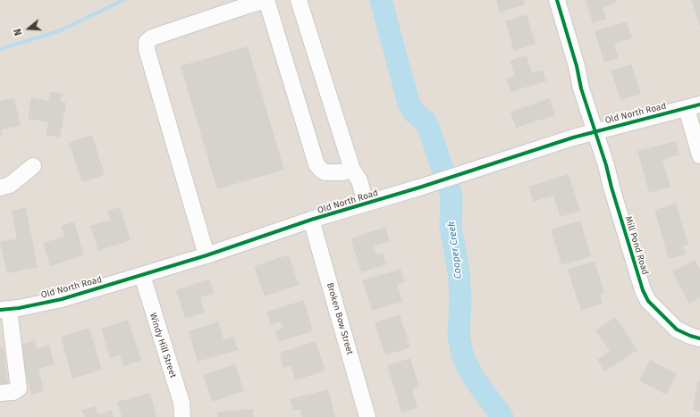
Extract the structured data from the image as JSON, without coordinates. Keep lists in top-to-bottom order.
{
  "streets": {
    "street": [
      "Old North Road",
      "Mill Pond Road",
      "Broken Bow Street",
      "Windy Hill Street"
    ]
  },
  "crossings": [
    ["Old North Road", "Mill Pond Road"],
    ["Old North Road", "Broken Bow Street"],
    ["Old North Road", "Windy Hill Street"]
  ],
  "water": ["Cooper Creek"],
  "north": "left"
}
